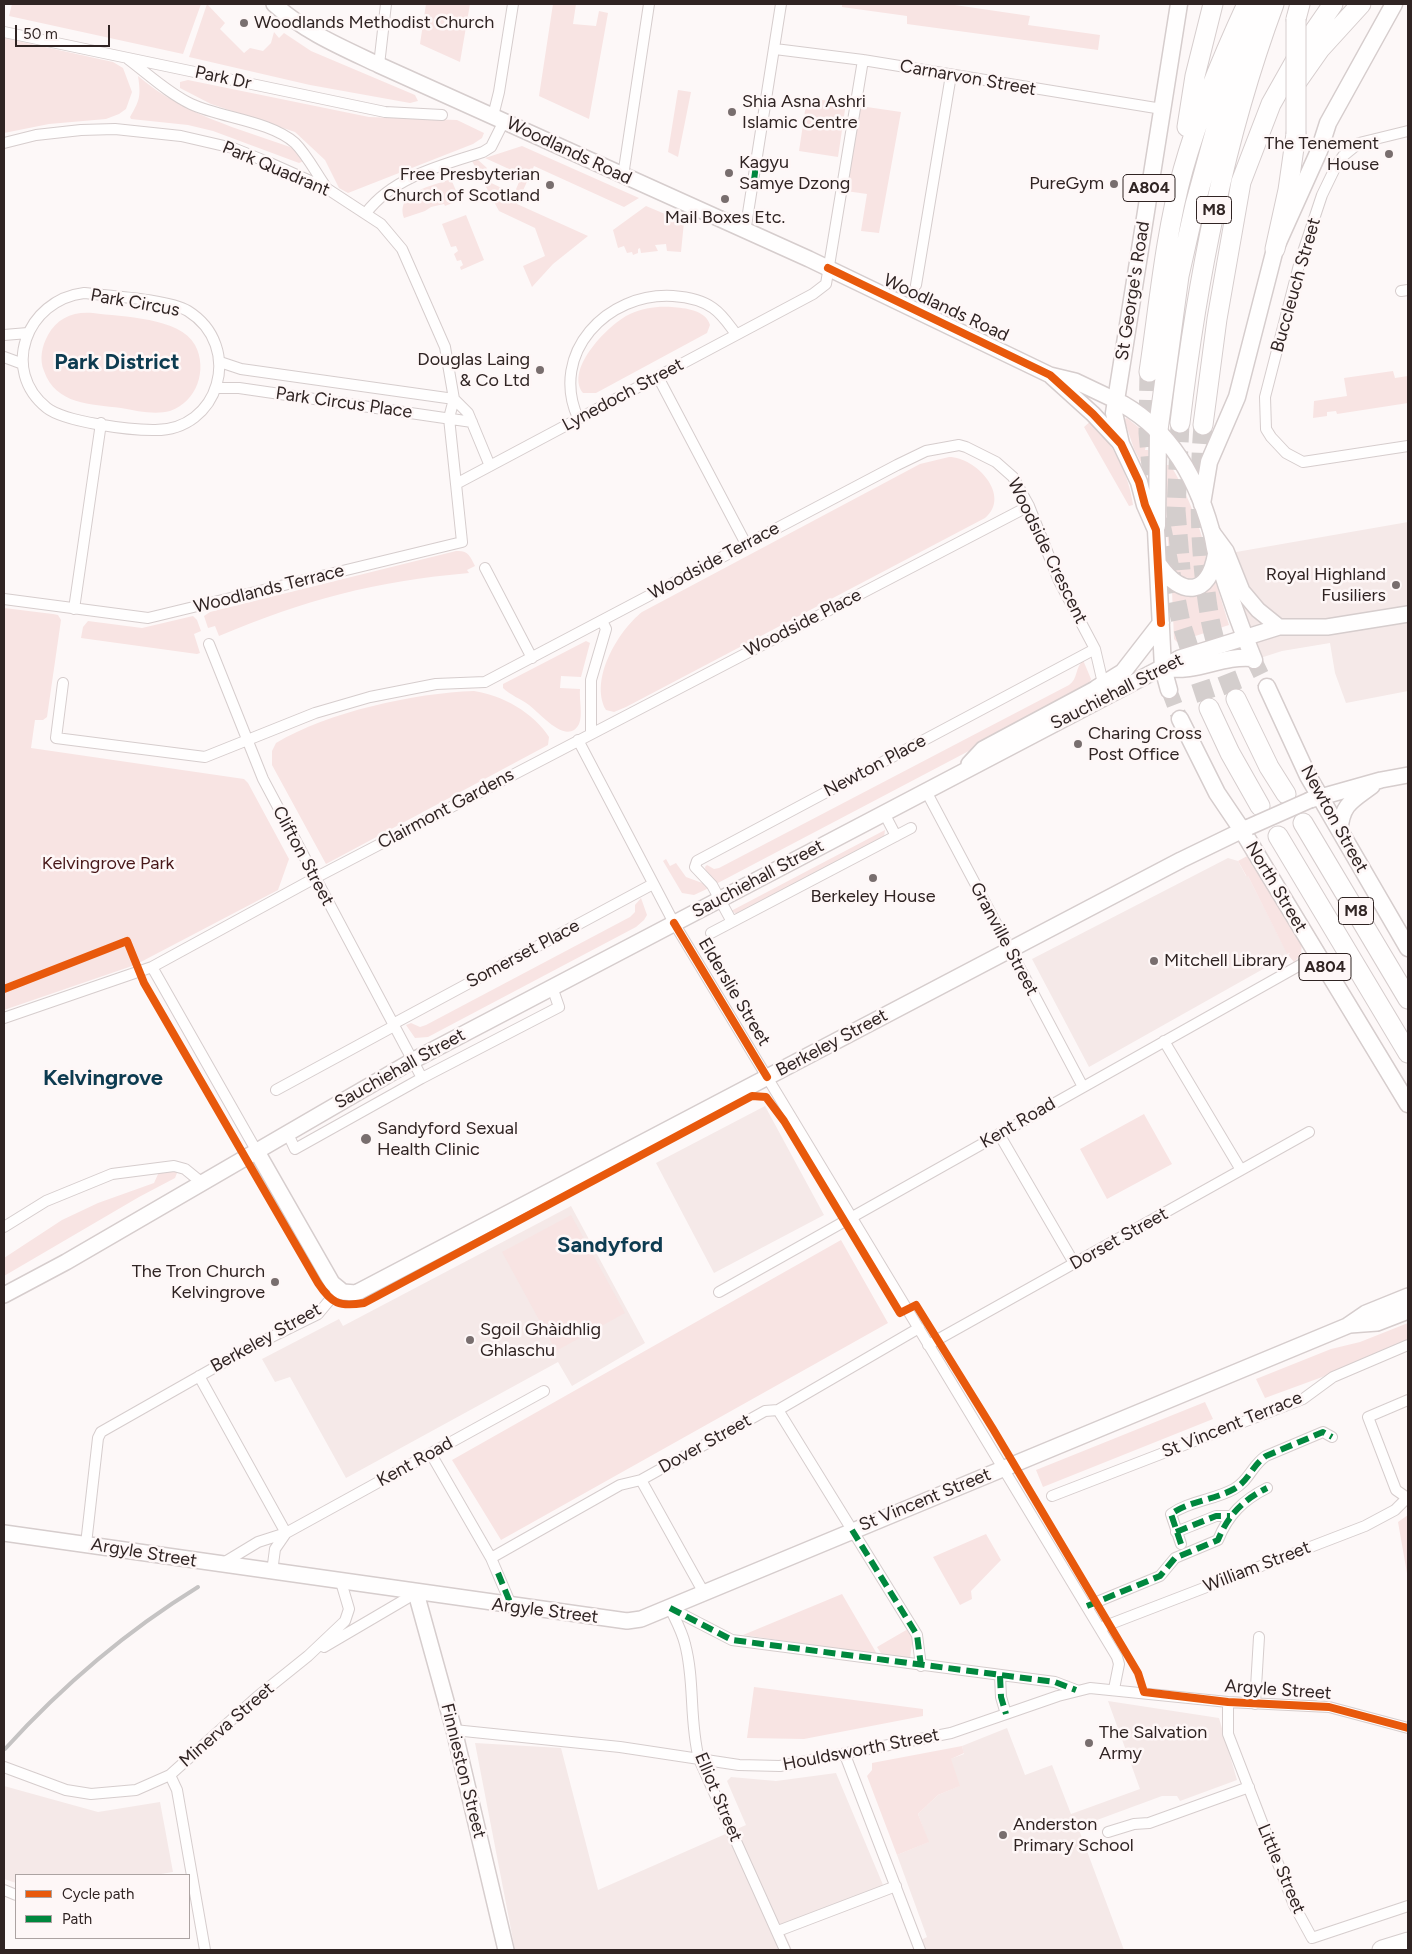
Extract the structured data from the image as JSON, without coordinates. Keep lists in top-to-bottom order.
{
  "streets": {
    "highway": ["M8"],
    "main road": [
      "A804",
      "St George's Road",
      "Newton Street",
      "North Street"
    ],
    "street": [
      "Park Dr",
      "Carnarvon Street",
      "Woodlands Road",
      "Park Quadrant",
      "Buccleuch Street",
      "Park Circus",
      "Lynedoch Street",
      "Park Circus Place",
      "Woodside Crescent",
      "Woodside Terrace",
      "Woodlands Terrace",
      "Woodside Place",
      "Sauchiehall Street",
      "Newton Place",
      "Clairmont Gardens",
      "Clifton Street",
      "Granville Street",
      "Somerset Place",
      "Elderslie Street",
      "Berkeley Street",
      "Kent Road",
      "Dorset Street",
      "St Vincent Terrace",
      "Dover Street",
      "St Vincent Street",
      "Argyle Street",
      "William Street",
      "Minerva Street",
      "Houldsworth Street",
      "Finnieston Street",
      "Elliot Street",
      "Little Street"
    ]
  },
  "crossings": [
    ["Carnarvon Street", "St George's Road"],
    ["Carnarvon Street", "Lynedoch Street"],
    ["Woodlands Road", "A804"],
    ["Woodlands Road", "St George's Road"],
    ["Woodlands Road", "Lynedoch Street"],
    ["Park Quadrant", "Park Circus Place"],
    ["A804", "St George's Road"],
    ["St George's Road", "Sauchiehall Street"],
    ["Park Circus", "Park Circus Place"],
    ["Lynedoch Street", "Woodlands Terrace"],
    ["Woodside Crescent", "Woodside Terrace"],
    ["Woodside Crescent", "Woodside Place"],
    ["Woodside Crescent", "Newton Place"],
    ["Woodside Terrace", "Clifton Street"],
    ["Woodside Place", "Clairmont Gardens"],
    ["Woodside Place", "Elderslie Street"],
    ["Sauchiehall Street", "Newton Place"],
    ["Sauchiehall Street", "Clifton Street"],
    ["Sauchiehall Street", "Granville Street"],
    ["Sauchiehall Street", "Elderslie Street"],
    ["Clairmont Gardens", "Clifton Street"],
    ["Clairmont Gardens", "Elderslie Street"],
    ["Newton Street", "Berkeley Street"],
    ["Clifton Street", "Somerset Place"],
    ["North Street", "Berkeley Street"],
    ["North Street", "Kent Road"],
    ["Granville Street", "Berkeley Street"],
    ["Granville Street", "Kent Road"],
    ["Somerset Place", "Elderslie Street"],
    ["Elderslie Street", "Berkeley Street"],
    ["Elderslie Street", "Kent Road"],
    ["Elderslie Street", "Dorset Street"],
    ["Elderslie Street", "Dover Street"],
    ["Elderslie Street", "St Vincent Street"],
    ["Elderslie Street", "Argyle Street"],
    ["Elderslie Street", "William Street"],
    ["Elderslie Street", "Houldsworth Street"],
    ["Berkeley Street", "Argyle Street"],
    ["Kent Road", "Argyle Street"],
    ["St Vincent Street", "Argyle Street"],
    ["St Vincent Street", "Elliot Street"],
    ["Argyle Street", "Minerva Street"],
    ["Argyle Street", "Houldsworth Street"],
    ["Argyle Street", "Finnieston Street"],
    ["Argyle Street", "Elliot Street"],
    ["Argyle Street", "Little Street"],
    ["Minerva Street", "Finnieston Street"],
    ["Houldsworth Street", "Finnieston Street"],
    ["Houldsworth Street", "Elliot Street"]
  ],
  "districts": ["Park District", "Kelvingrove", "Sandyford"],
  "parks": ["Kelvingrove Park"],
  "places": [
    "Woodlands Methodist Church",
    "Shia Asna Ashri Islamic Centre",
    "The Tenement House",
    "Kagyu Samye Dzong",
    "PureGym",
    "Free Presbyterian Church of Scotland",
    "Mail Boxes Etc.",
    "Douglas Laing & Co Ltd",
    "Royal Highland Fusiliers",
    "Charing Cross Post Office",
    "Berkeley House",
    "Mitchell Library",
    "Sandyford Sexual Health Clinic",
    "The Tron Church Kelvingrove",
    "Sgoil Ghàidhlig Ghlaschu",
    "The Salvation Army",
    "Anderston Primary School"
  ],
  "legend": ["Cycle path", "Path"],
  "scale_bar": "50 m"
}
